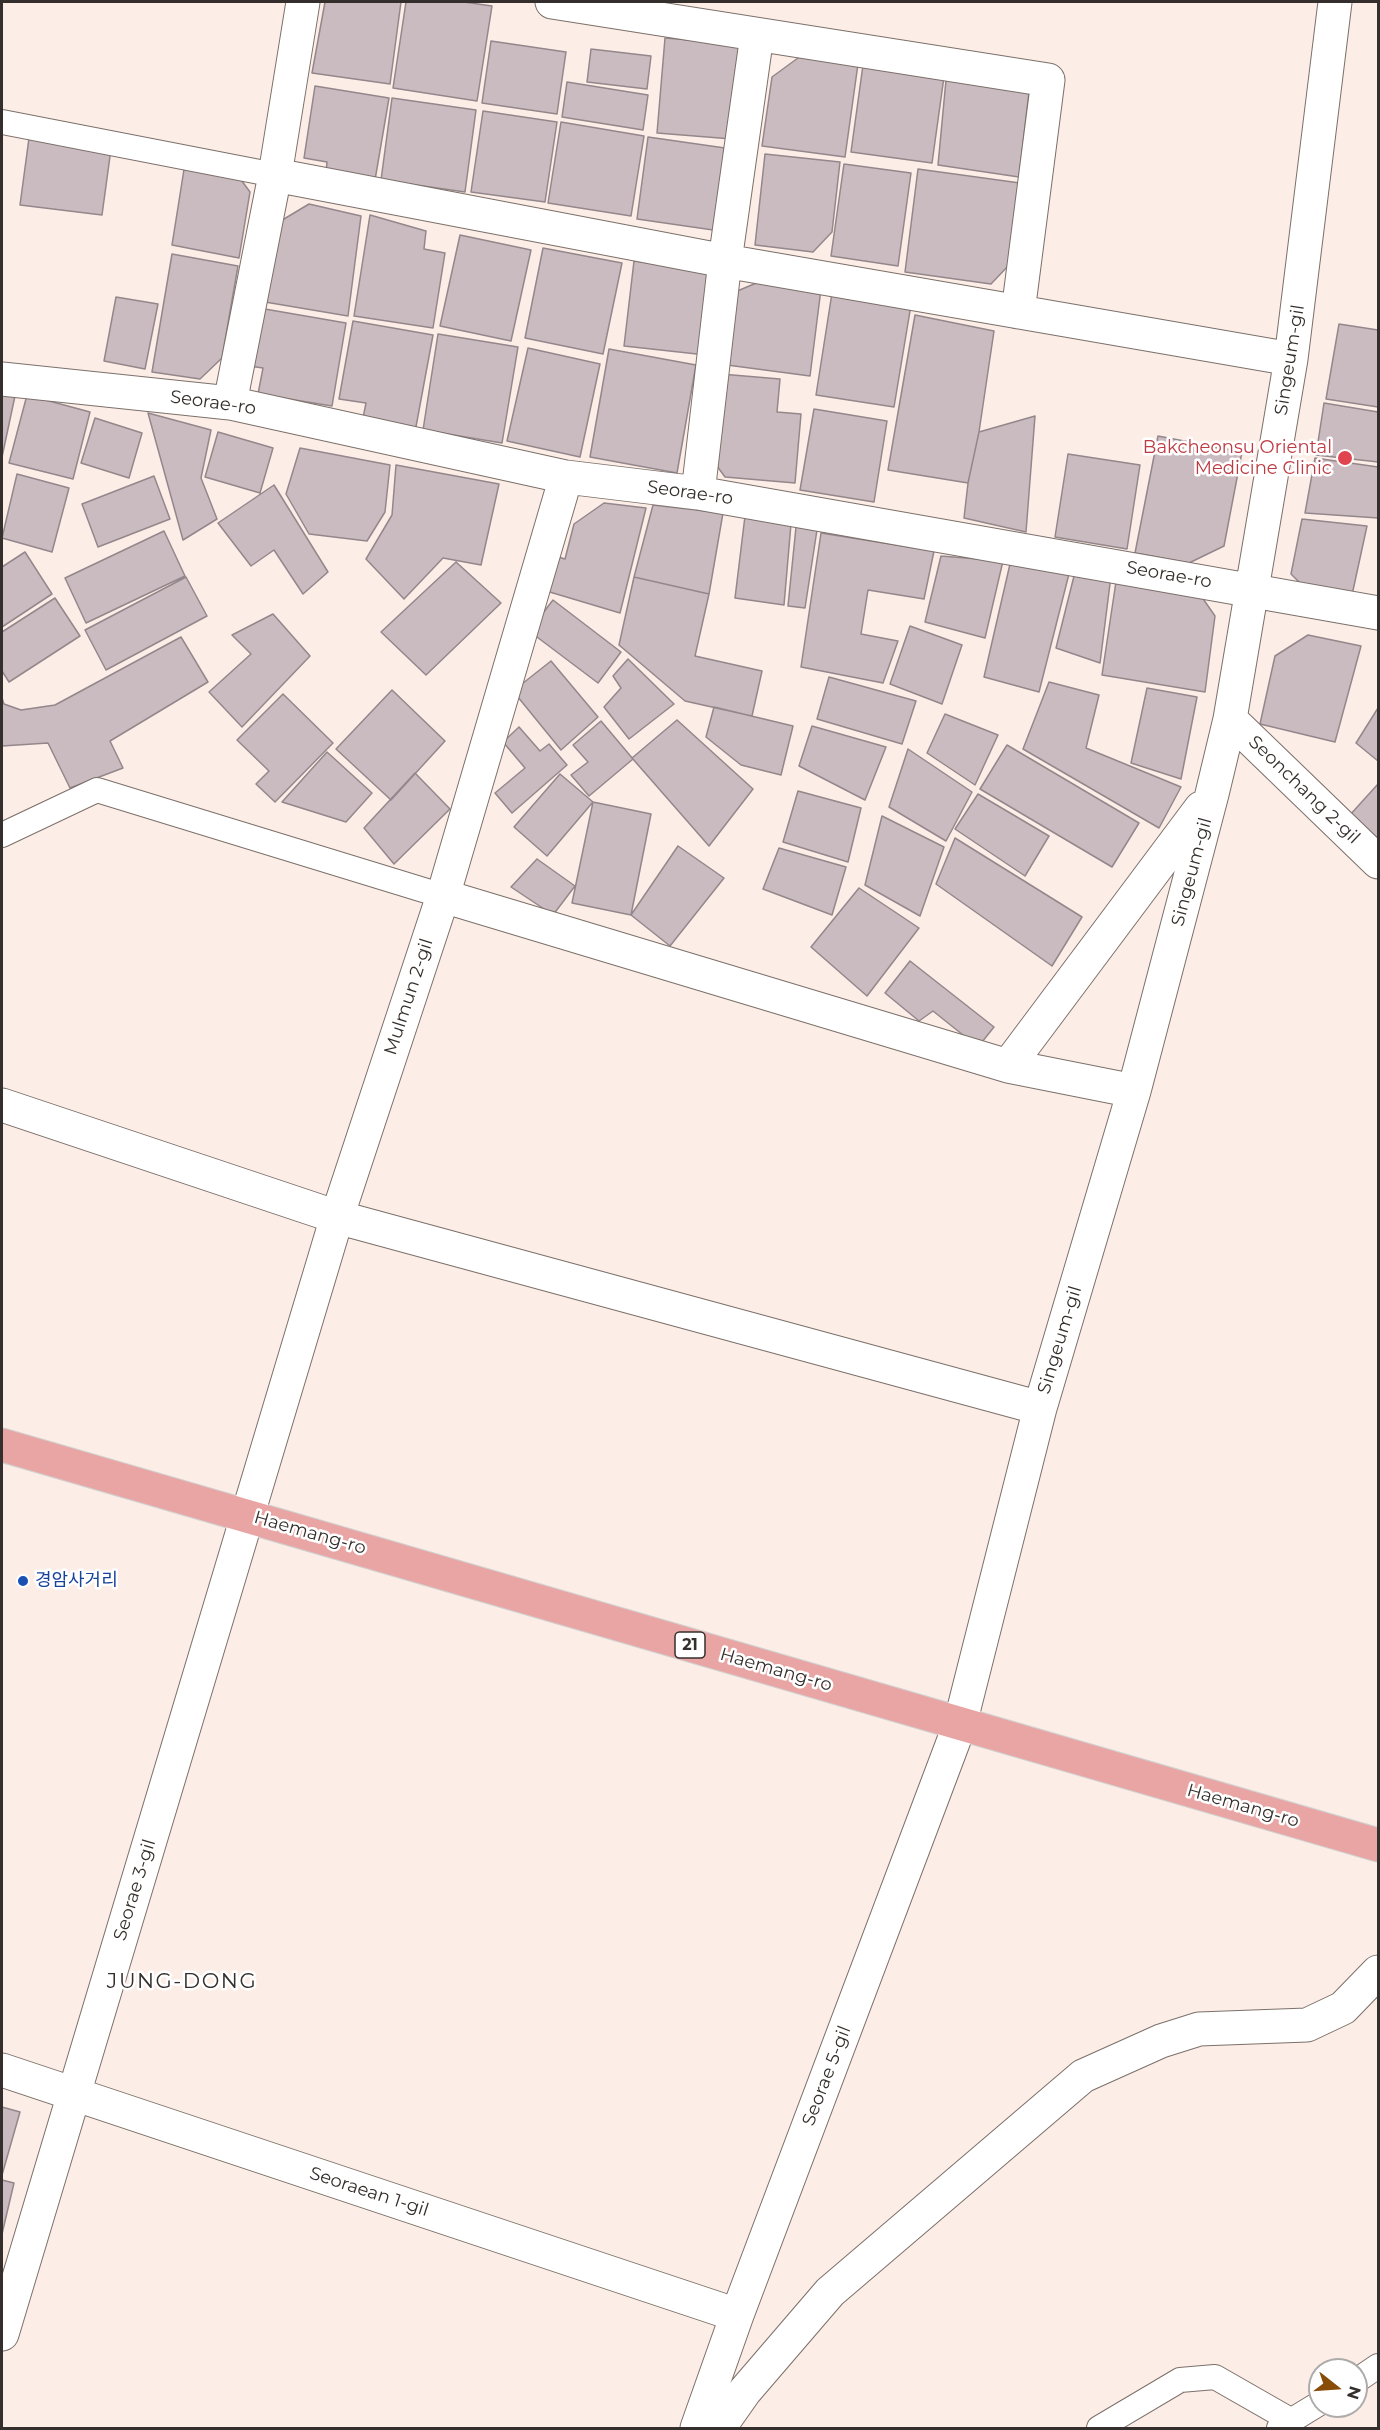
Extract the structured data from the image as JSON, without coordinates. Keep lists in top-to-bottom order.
{
  "streets": {
    "main road": ["Haemang-ro", "21"],
    "street": [
      "Singeum-gil",
      "Seorae-ro",
      "Seonchang 2-gil",
      "Mulmun 2-gil",
      "Seorae 3-gil",
      "Seorae 5-gil",
      "Seoraean 1-gil"
    ]
  },
  "crossings": [
    ["Singeum-gil", "Seorae-ro"],
    ["Singeum-gil", "Seonchang 2-gil"],
    ["Singeum-gil", "Haemang-ro"],
    ["Singeum-gil", "Seorae 5-gil"],
    ["Seorae-ro", "Mulmun 2-gil"],
    ["Mulmun 2-gil", "Haemang-ro"],
    ["Mulmun 2-gil", "Seorae 3-gil"],
    ["Haemang-ro", "Seorae 3-gil"],
    ["Haemang-ro", "Seorae 5-gil"],
    ["Seorae 3-gil", "Seoraean 1-gil"],
    ["Seorae 5-gil", "Seoraean 1-gil"]
  ],
  "districts": ["JUNG-DONG"],
  "places": ["Bakcheonsu Oriental Medicine Clinic", "경암사거리"],
  "north": "right"
}
